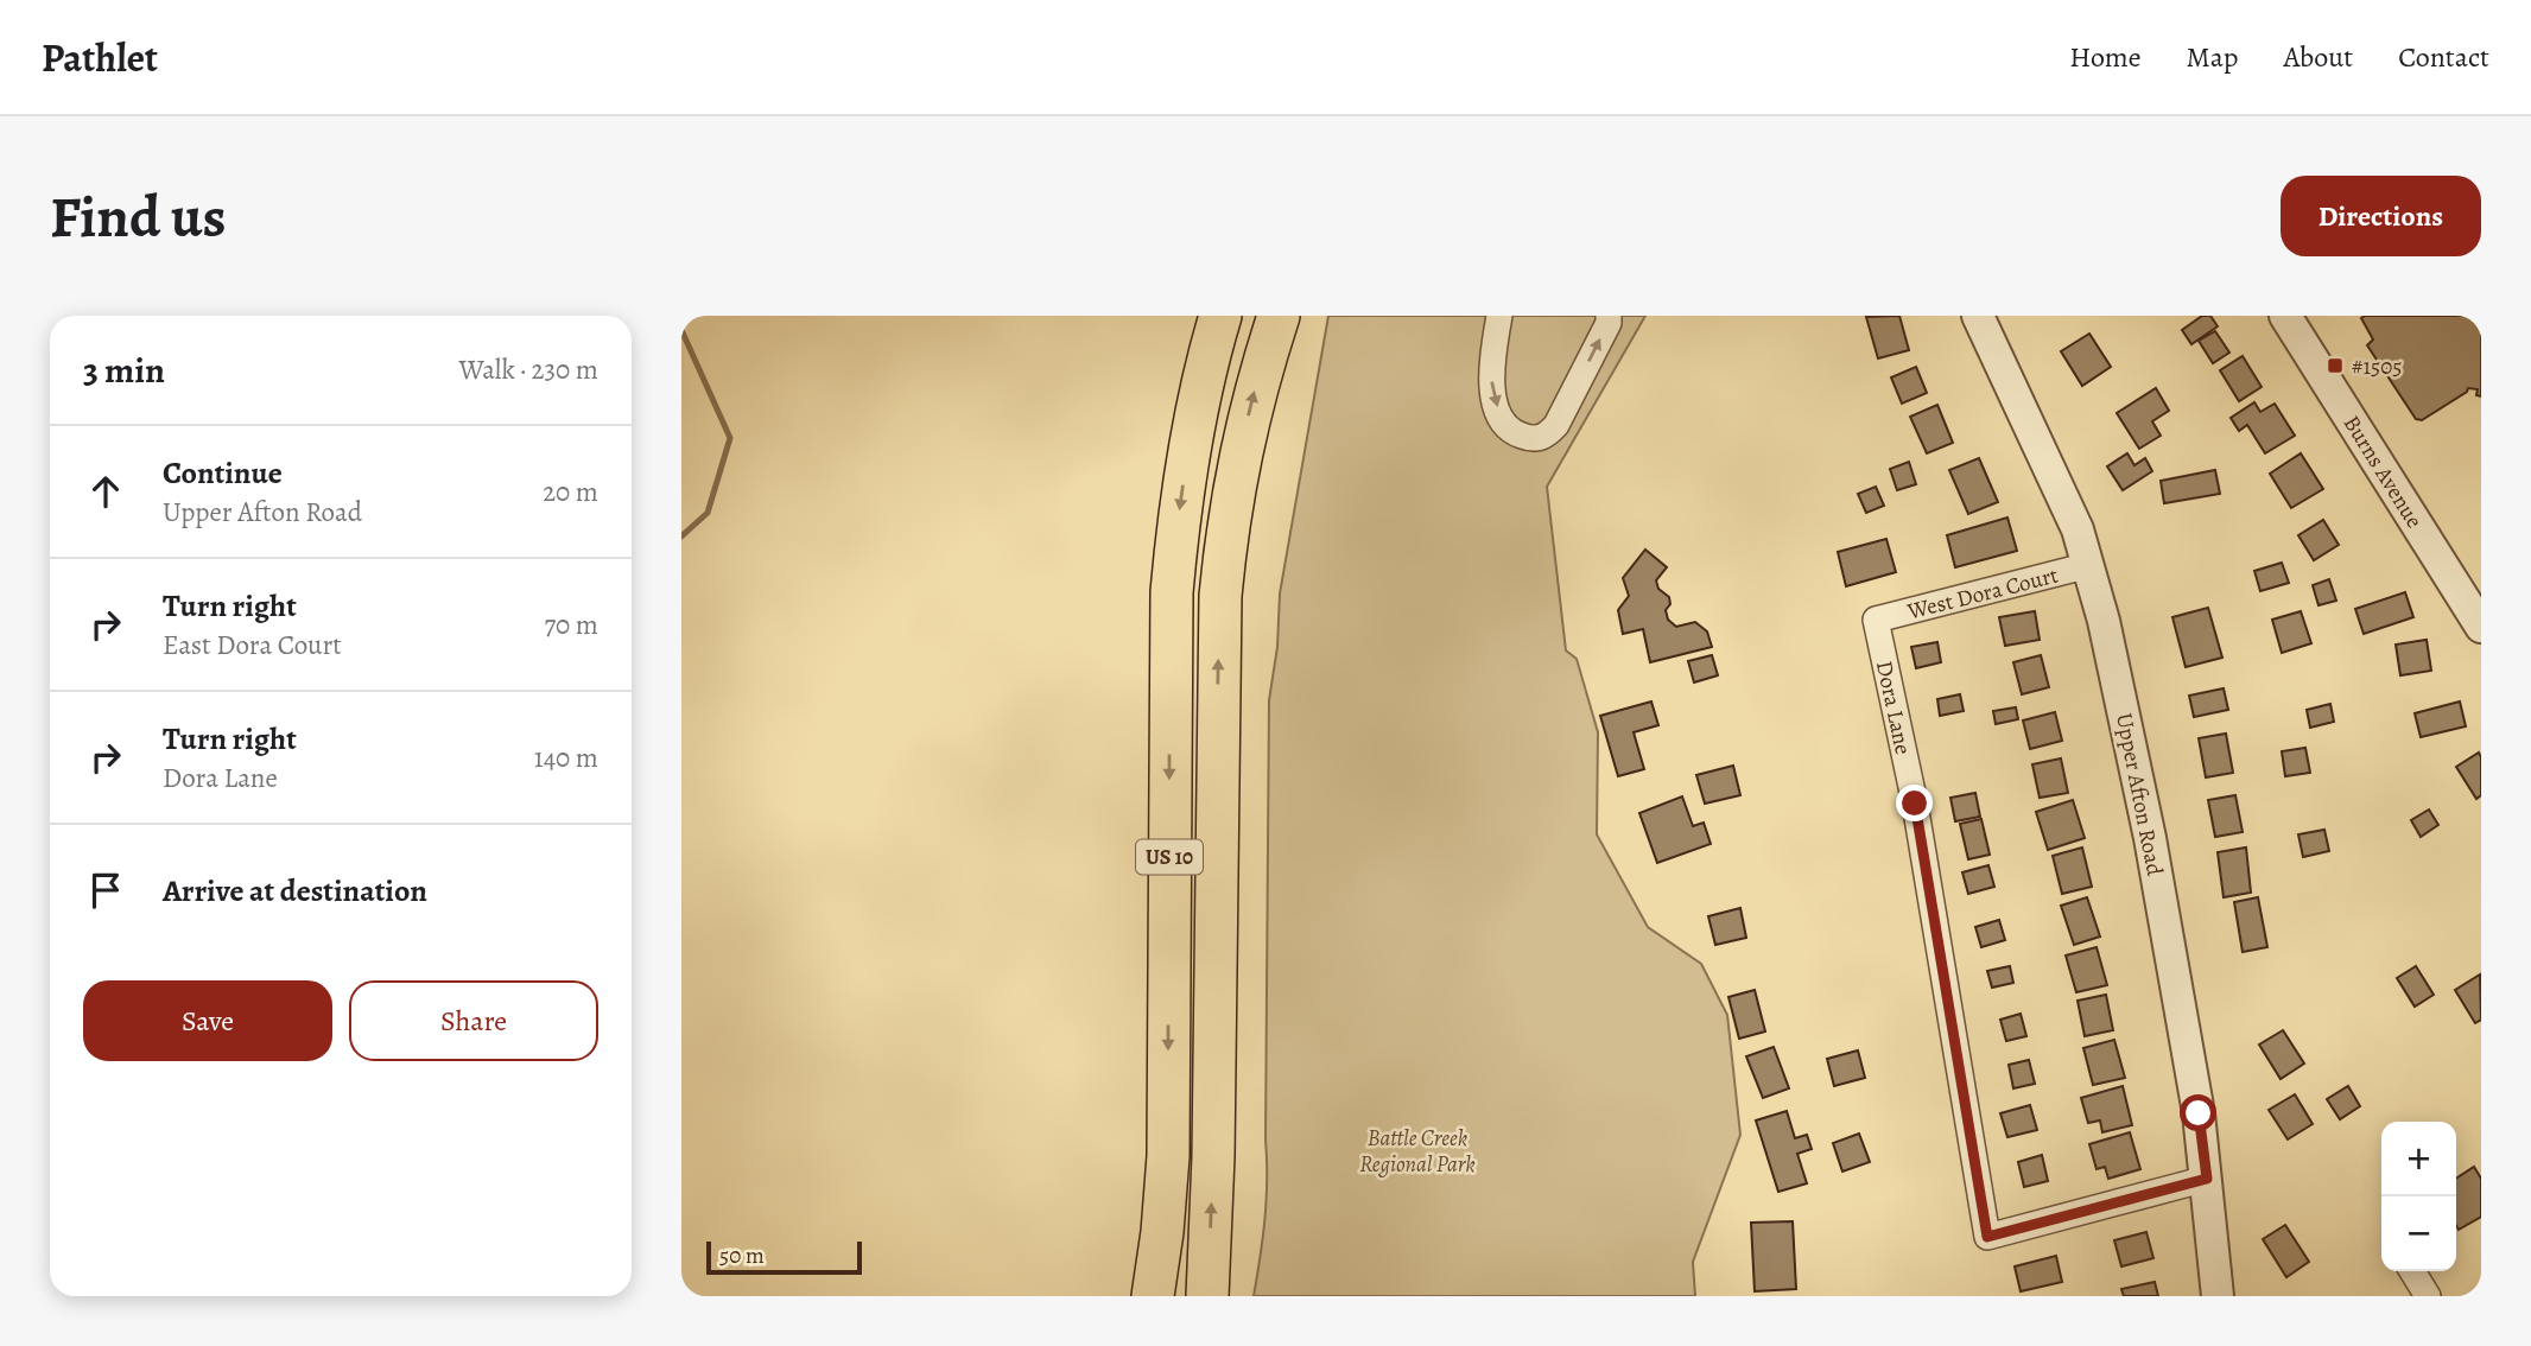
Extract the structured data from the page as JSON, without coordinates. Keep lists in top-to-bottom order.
{
  "streets": {
    "highway": ["US 10"],
    "street": [
      "Burns Avenue",
      "West Dora Court",
      "Dora Lane",
      "Upper Afton Road"
    ]
  },
  "crossings": [
    ["West Dora Court", "Dora Lane"],
    ["West Dora Court", "Upper Afton Road"],
    ["Dora Lane", "Upper Afton Road"]
  ],
  "parks": ["Battle Creek Regional Park"],
  "places": {
    "transit": ["#1505"]
  },
  "scale_bar": "50 m",
  "page": {
    "header": "Pathlet",
    "nav": [
      "Home",
      "Map",
      "About",
      "Contact"
    ],
    "buttons": [
      "Directions",
      ["Save", "Share"]
    ],
    "title": "Find us",
    "heading": ["3 min", "Walk · 230 m"],
    "list": [
      ["Continue", "Upper Afton Road", "20 m"],
      ["Turn right", "East Dora Court", "70 m"],
      ["Turn right", "Dora Lane", "140 m"],
      "Arrive at destination"
    ],
    "map_buttons": ["+", "−"],
    "scale": "50 m"
  }
}
